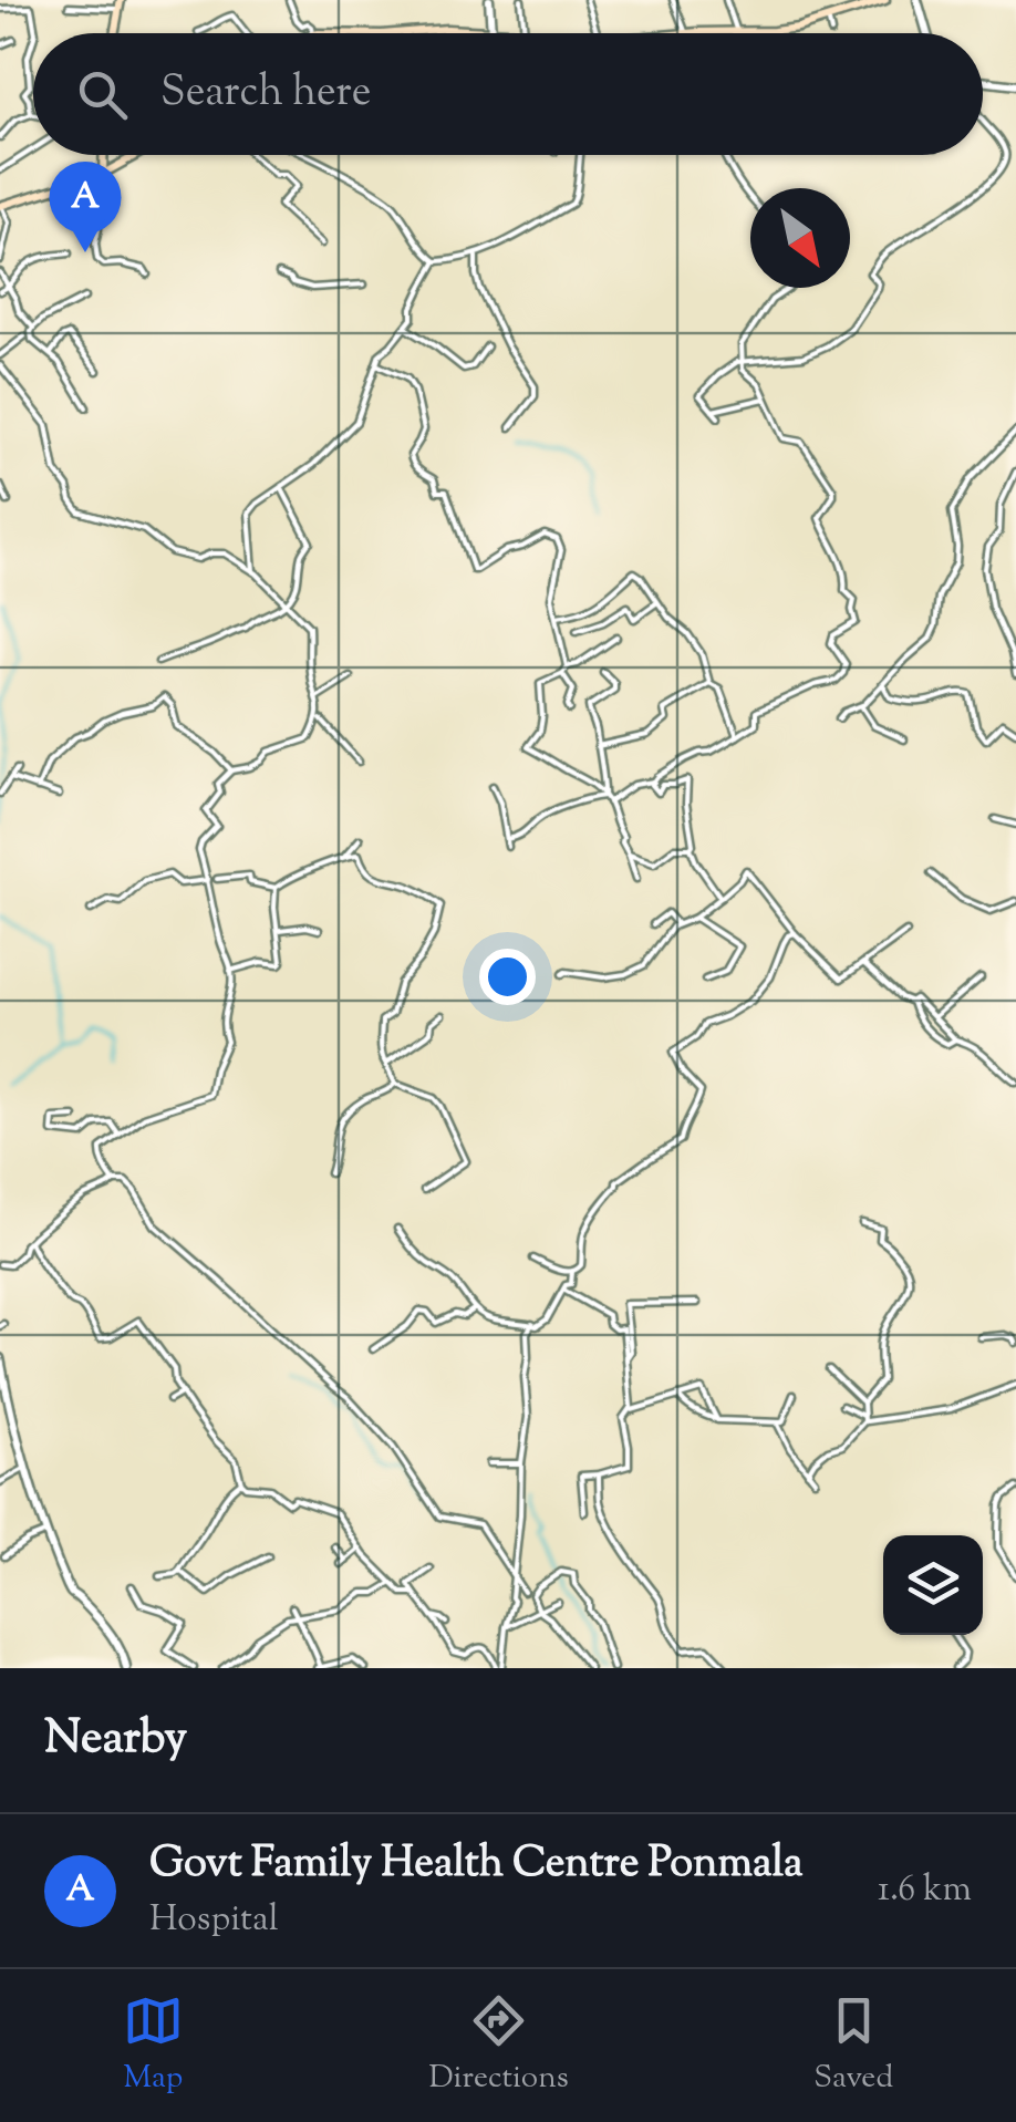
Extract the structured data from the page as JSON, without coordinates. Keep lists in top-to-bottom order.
{
  "north": "bottom right",
  "page": {
    "search": "Search here",
    "pins": "A",
    "heading": "Nearby",
    "list": [
      {
        "mark": "A",
        "name": "Govt Family Health Centre Ponmala",
        "note": "Hospital",
        "value": "1.6 km"
      }
    ],
    "nav": ["Map", "Directions", "Saved"]
  }
}
